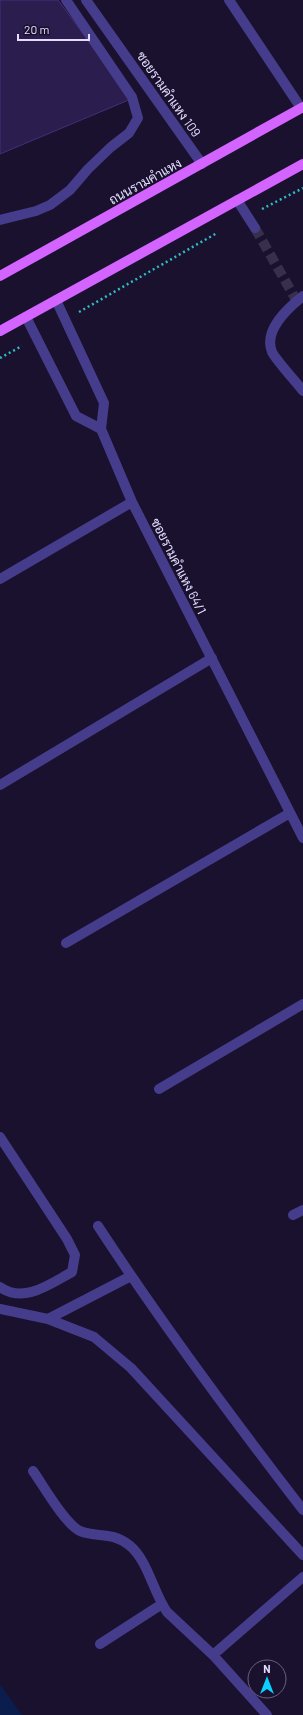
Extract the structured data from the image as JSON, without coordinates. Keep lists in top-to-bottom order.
{
  "streets": {
    "main road": ["ถนนรามคำแหง"],
    "street": ["ซอยรามคำแหง 109", "ซอยรามคำแหง 64/1"]
  },
  "crossings": [
    ["ซอยรามคำแหง 109", "ถนนรามคำแหง"]
  ],
  "scale_bar": "20 m",
  "north": "top"
}
